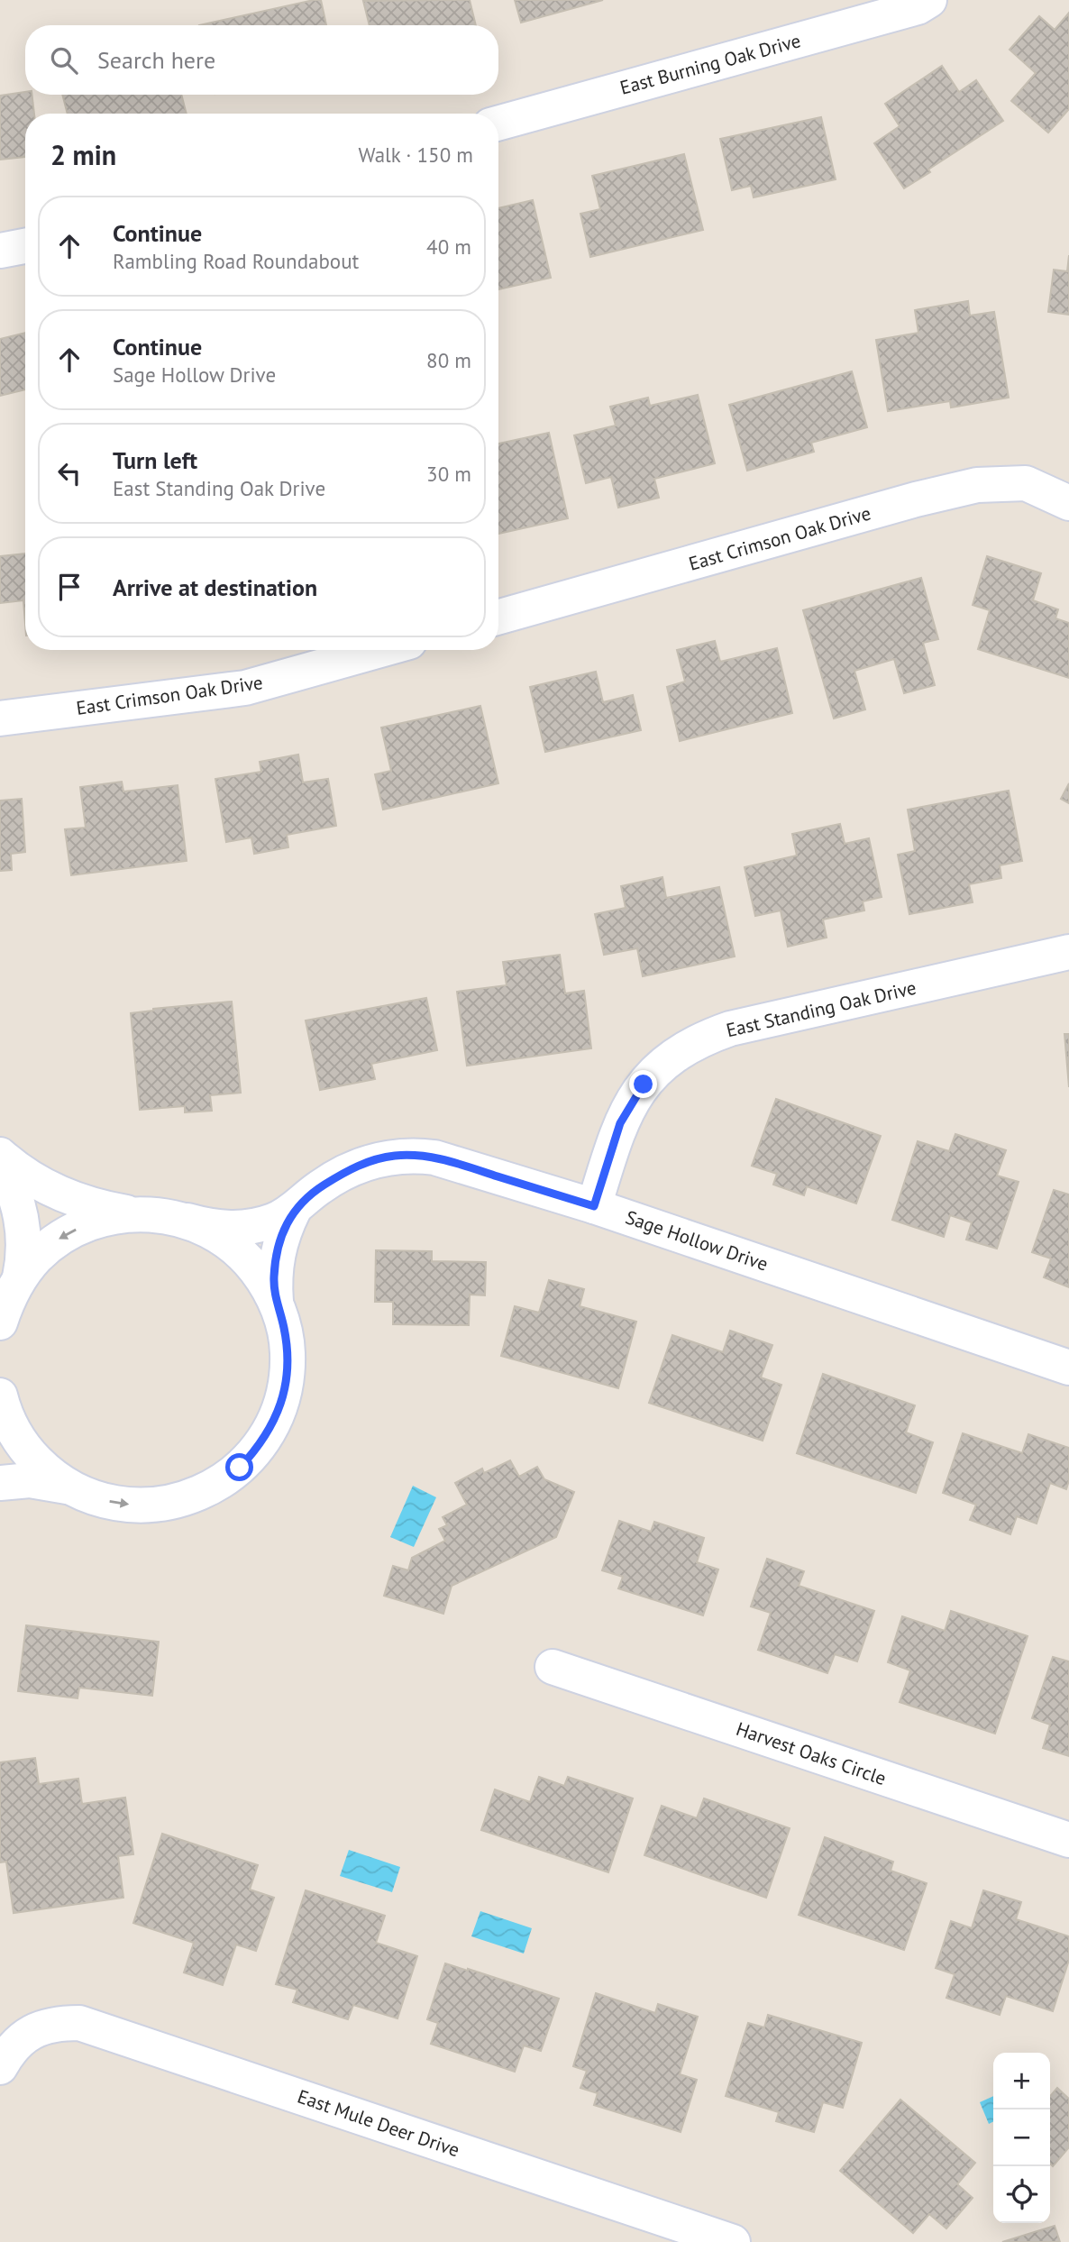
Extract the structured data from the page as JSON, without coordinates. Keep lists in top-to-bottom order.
{
  "streets": {
    "street": [
      "East Burning Oak Drive",
      "East Crimson Oak Drive",
      "East Standing Oak Drive",
      "Sage Hollow Drive",
      "Harvest Oaks Circle",
      "East Mule Deer Drive"
    ]
  },
  "crossings": [
    ["East Standing Oak Drive", "Sage Hollow Drive"]
  ],
  "page": {
    "search": "Search here",
    "heading": ["2 min", "Walk · 150 m"],
    "list": [
      ["Continue", "Rambling Road Roundabout", "40 m"],
      ["Continue", "Sage Hollow Drive", "80 m"],
      ["Turn left", "East Standing Oak Drive", "30 m"],
      "Arrive at destination"
    ],
    "map_buttons": ["+", "−"]
  }
}
